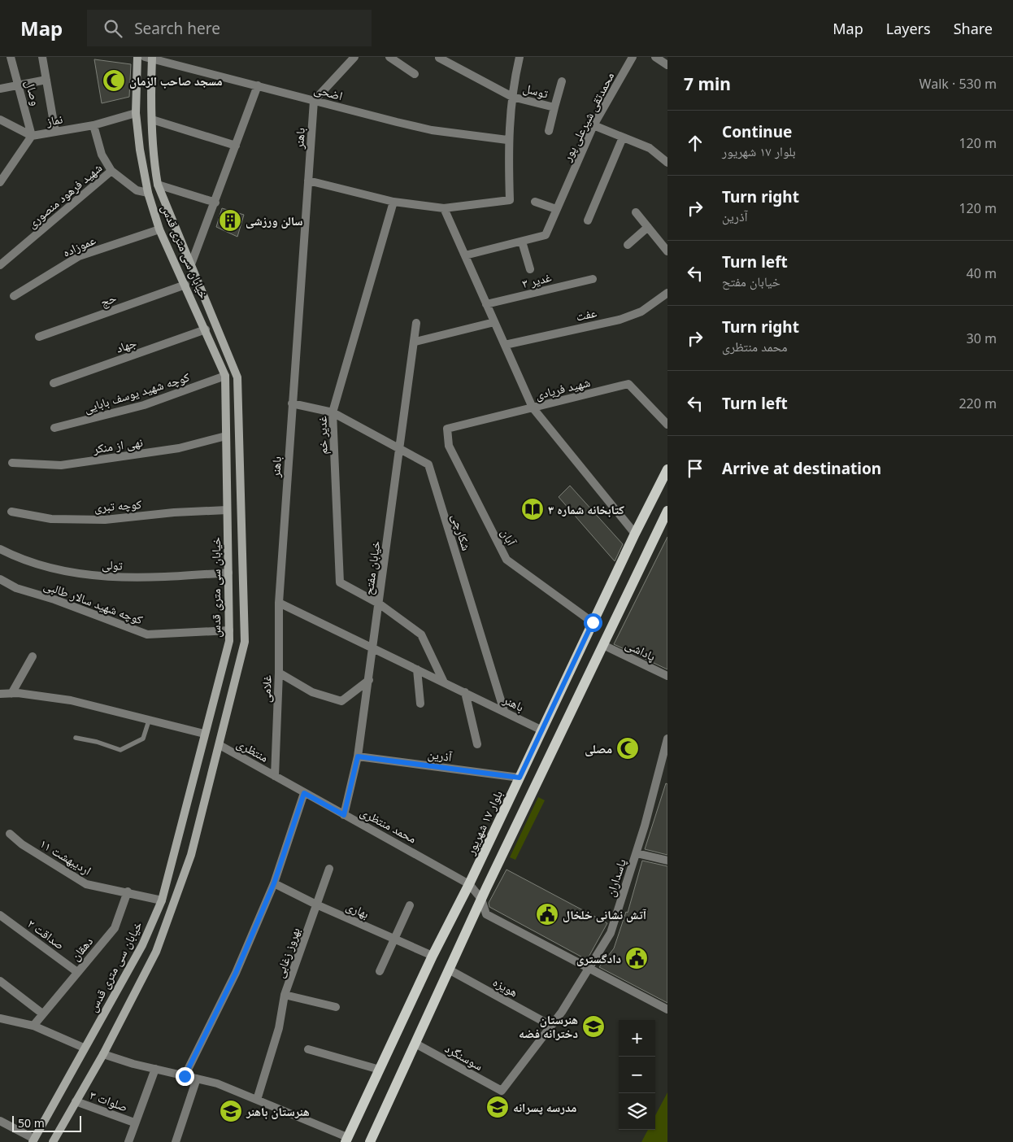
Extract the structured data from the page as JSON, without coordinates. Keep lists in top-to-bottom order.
{
  "streets": {
    "main road": ["خیابان سی متری قدس", "بلوار ١٧ شهریور"],
    "street": [
      "توسل",
      "اضحی",
      "وصال",
      "محمدتقی شیرعلی پور",
      "نماز",
      "باهنر",
      "شهید فرهود منصوری",
      "عموزاده",
      "غدیر ۳",
      "حج",
      "عفت",
      "جهاد",
      "شهید فریادی",
      "کوچه شهید یوسف بابایی",
      "غدیر خم",
      "نهی از منکر",
      "کوچه تبری",
      "شکارچی",
      "آبان",
      "تولی",
      "خیابان مفتح",
      "کوچه شهید سالار طالبی",
      "پاداشی",
      "غلامی",
      "منتظری",
      "آذرین",
      "محمد منتظری",
      "۱۱ اردیبهشت",
      "پاسداران",
      "بهاری",
      "صداقت ۲",
      "دهقان",
      "بهروز زغابی",
      "هویزه",
      "سوسنگرد",
      "صلوات ۳"
    ]
  },
  "crossings": [
    ["اضحی", "باهنر"],
    ["اضحی", "خیابان سی متری قدس"],
    ["وصال", "نماز"],
    ["نماز", "خیابان سی متری قدس"],
    ["باهنر", "شکارچی"],
    ["باهنر", "خیابان مفتح"],
    ["باهنر", "غلامی"],
    ["باهنر", "بلوار ١٧ شهریور"],
    ["شهید فرهود منصوری", "خیابان سی متری قدس"],
    ["عموزاده", "خیابان سی متری قدس"],
    ["خیابان سی متری قدس", "حج"],
    ["خیابان سی متری قدس", "جهاد"],
    ["خیابان سی متری قدس", "کوچه شهید یوسف بابایی"],
    ["خیابان سی متری قدس", "نهی از منکر"],
    ["خیابان سی متری قدس", "کوچه تبری"],
    ["خیابان سی متری قدس", "تولی"],
    ["خیابان سی متری قدس", "کوچه شهید سالار طالبی"],
    ["خیابان سی متری قدس", "منتظری"],
    ["خیابان سی متری قدس", "۱۱ اردیبهشت"],
    ["خیابان سی متری قدس", "صلوات ۳"],
    ["شهید فریادی", "آبان"],
    ["غدیر خم", "شکارچی"],
    ["غدیر خم", "خیابان مفتح"],
    ["شکارچی", "خیابان مفتح"],
    ["آبان", "بلوار ١٧ شهریور"],
    ["خیابان مفتح", "آذرین"],
    ["خیابان مفتح", "محمد منتظری"],
    ["غلامی", "منتظری"],
    ["غلامی", "محمد منتظری"],
    ["منتظری", "محمد منتظری"],
    ["آذرین", "بلوار ١٧ شهریور"],
    ["بلوار ١٧ شهریور", "محمد منتظری"],
    ["بلوار ١٧ شهریور", "بهاری"],
    ["۱۱ اردیبهشت", "دهقان"],
    ["پاسداران", "هویزه"],
    ["پاسداران", "سوسنگرد"],
    ["بهاری", "بهروز زغابی"],
    ["صداقت ۲", "دهقان"]
  ],
  "places": {
    "mosque": ["مسجد صاحب الزمان", "مصلی"],
    "building": ["سالن ورزشی"],
    "library": ["کتابخانه شماره ۳"],
    "public building": ["آتش نشانی خلخال", "دادگستری"],
    "school or university": ["هنرستان دخترانه فضه", "مدرسه پسرانه", "هنرستان باهنر"]
  },
  "scale_bar": "50 m",
  "page": {
    "header": "Map",
    "search": "Search here",
    "nav": ["Map", "Layers", "Share"],
    "heading": ["7 min", "Walk · 530 m"],
    "list": [
      ["Continue", "بلوار ١٧ شهریور", "120 m"],
      ["Turn right", "آذرین", "120 m"],
      ["Turn left", "خیابان مفتح", "40 m"],
      ["Turn right", "محمد منتظری", "30 m"],
      ["Turn left", "220 m"],
      "Arrive at destination"
    ],
    "map_buttons": ["+", "−"],
    "scale": "50 m"
  }
}
